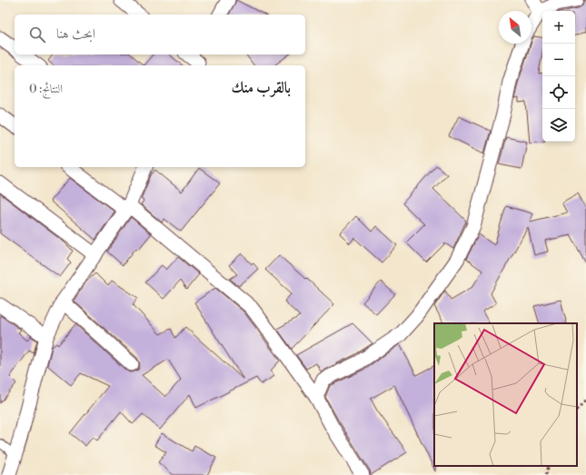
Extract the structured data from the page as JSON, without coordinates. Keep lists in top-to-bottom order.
{
  "north": "top left",
  "page": {
    "map_buttons": ["+", "−"],
    "search": "ابحث هنا",
    "heading": ["بالقرب منك", "النتائج: 0"]
  }
}
